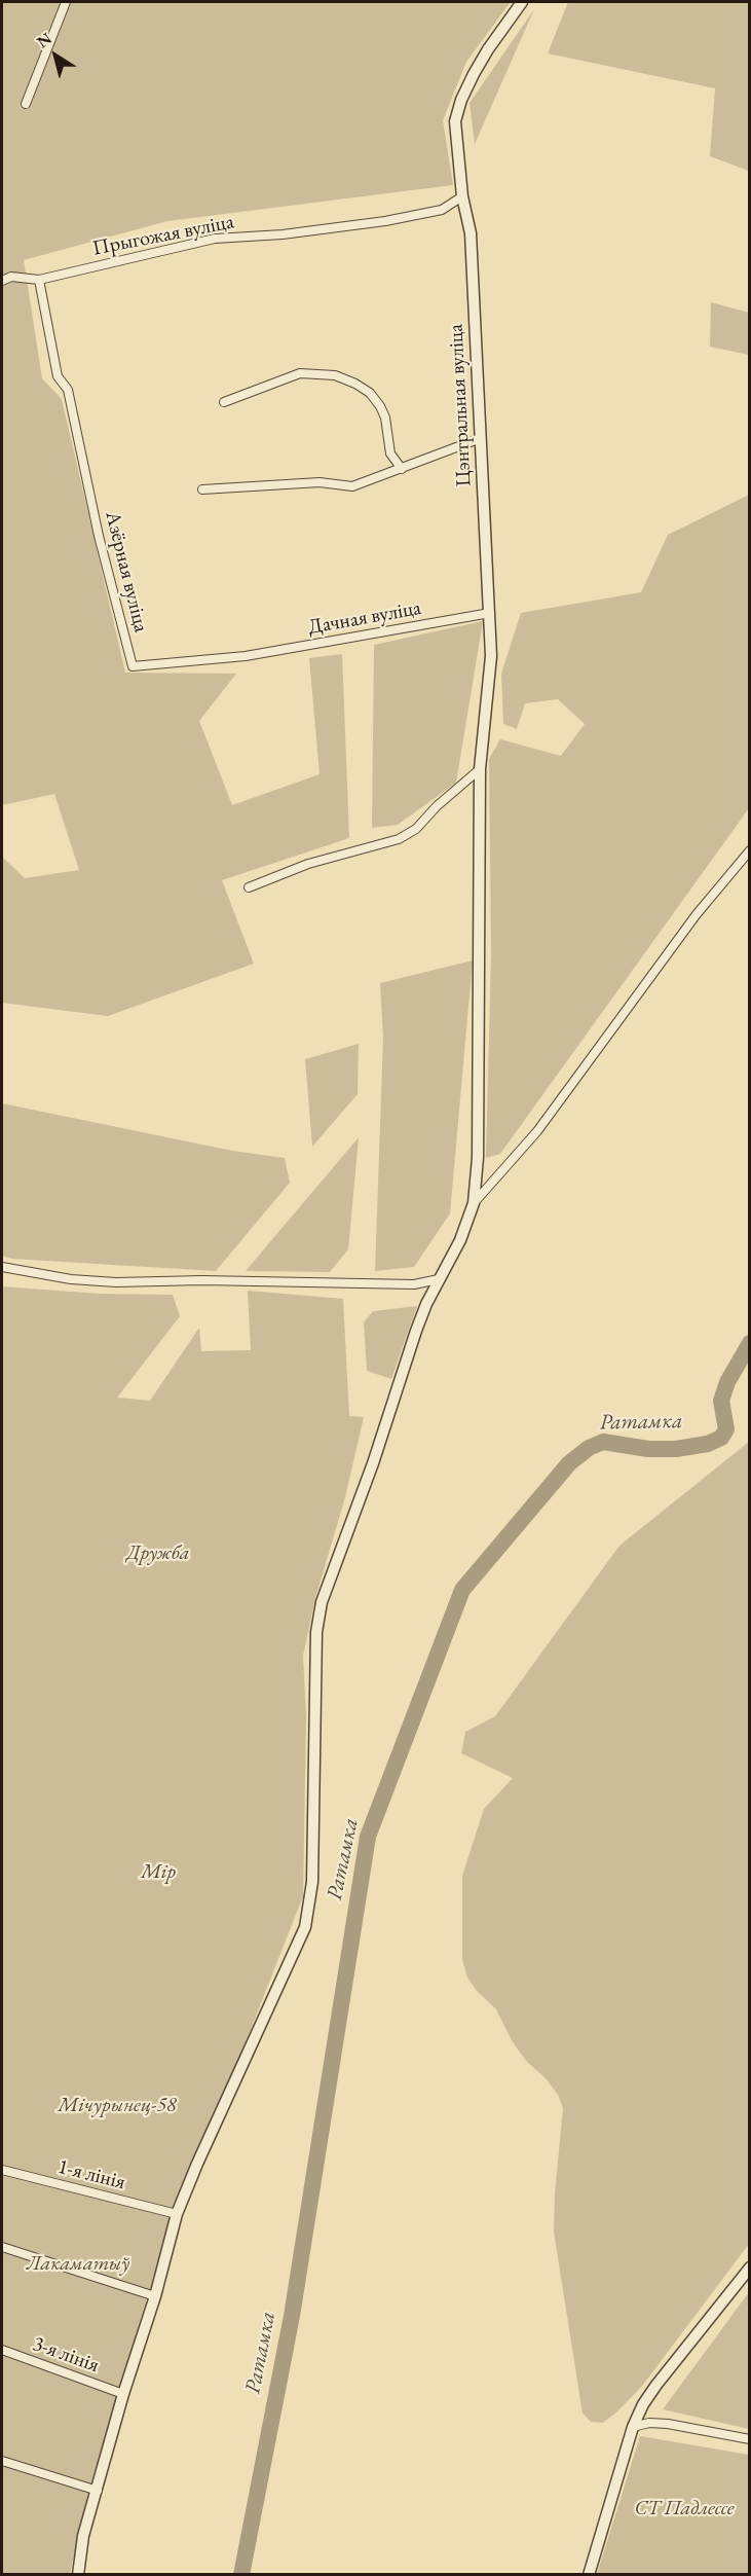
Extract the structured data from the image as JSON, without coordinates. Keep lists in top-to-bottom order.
{
  "streets": {
    "street": [
      "Прыгожая вуліца",
      "Цэнтральная вуліца",
      "Азёрная вуліца",
      "Дачная вуліца",
      "1-я лінія",
      "3-я лінія"
    ]
  },
  "crossings": [
    ["Прыгожая вуліца", "Цэнтральная вуліца"],
    ["Прыгожая вуліца", "Азёрная вуліца"],
    ["Цэнтральная вуліца", "Дачная вуліца"],
    ["Цэнтральная вуліца", "1-я лінія"],
    ["Цэнтральная вуліца", "3-я лінія"],
    ["Азёрная вуліца", "Дачная вуліца"]
  ],
  "water": ["Ратамка"],
  "parks": [
    "Дружба",
    "Мір",
    "Мічурынец-58",
    "Лакаматыў",
    "СТ Падлессе"
  ],
  "north": "top left"
}
